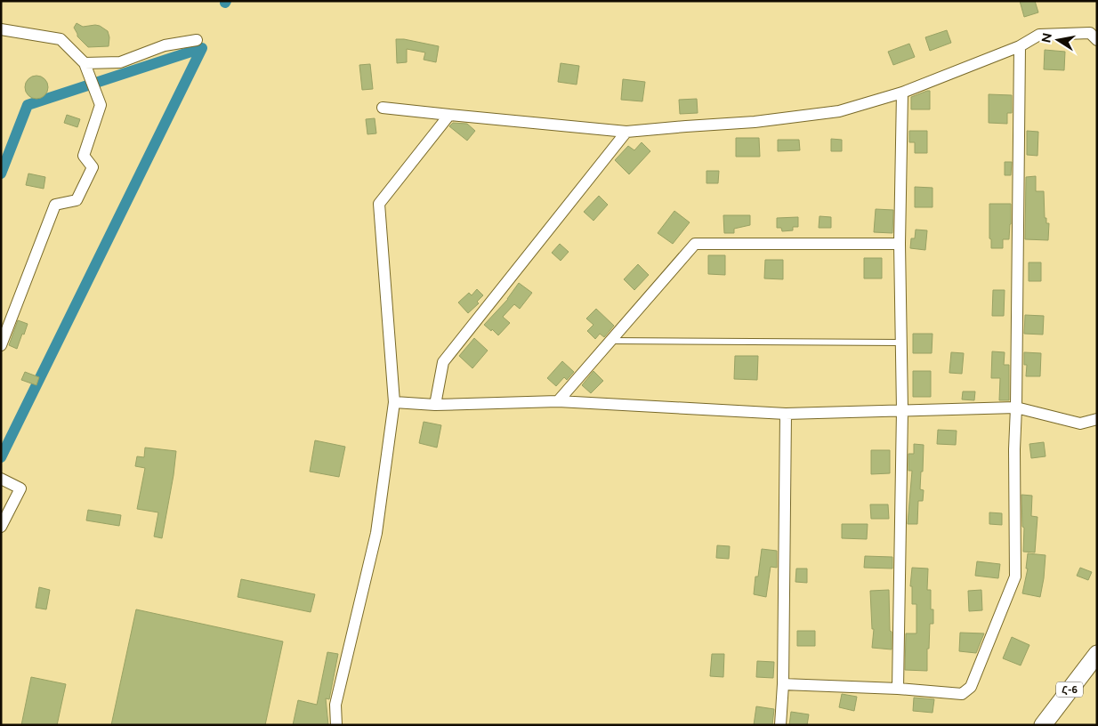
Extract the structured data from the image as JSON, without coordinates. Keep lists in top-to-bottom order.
{
  "streets": {
    "main road": ["Հ-6"]
  },
  "north": "left"
}
